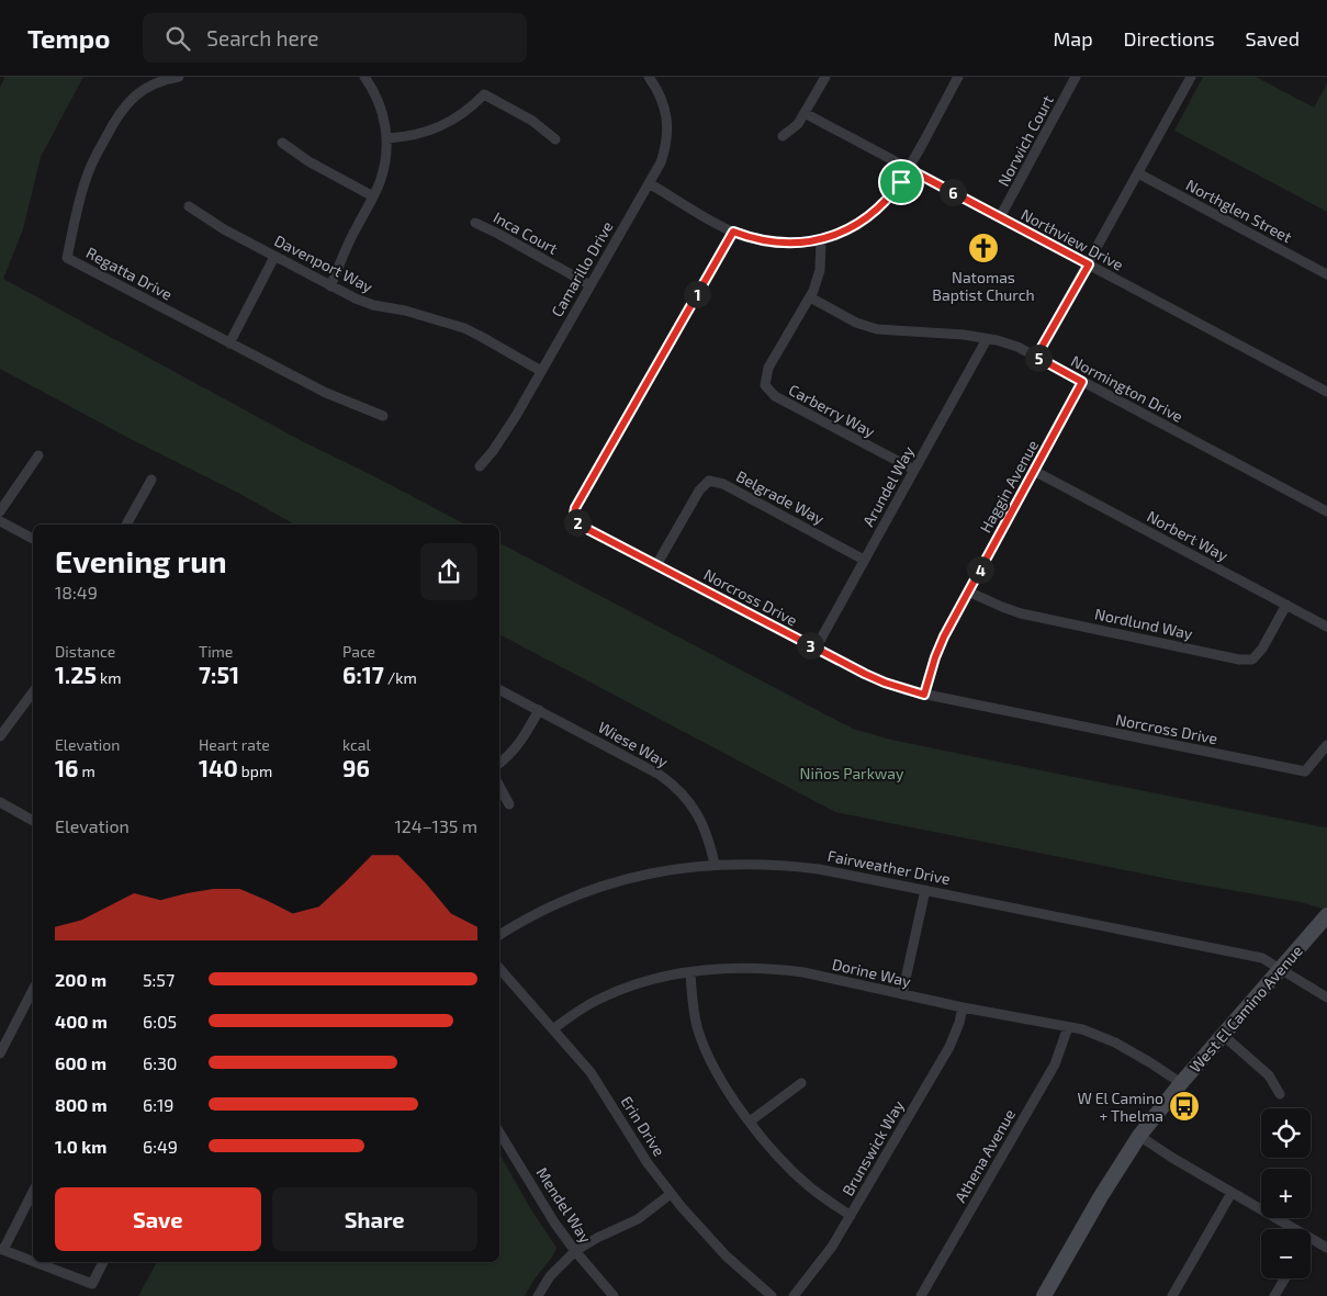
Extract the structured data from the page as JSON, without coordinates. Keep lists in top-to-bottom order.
{
  "streets": {
    "main road": ["West El Camino Avenue"],
    "street": [
      "Norwich Court",
      "Northglen Street",
      "Inca Court",
      "Northview Drive",
      "Davenport Way",
      "Camarillo Drive",
      "Regatta Drive",
      "Normington Drive",
      "Carberry Way",
      "Arundel Way",
      "Haggin Avenue",
      "Belgrade Way",
      "Norbert Way",
      "Norcross Drive",
      "Nordlund Way",
      "Wiese Way",
      "Fairweather Drive",
      "Dorine Way",
      "Erin Drive",
      "Brunswick Way",
      "Athena Avenue",
      "Mendel Way"
    ]
  },
  "crossings": [
    ["Norwich Court", "Northview Drive"],
    ["Inca Court", "Camarillo Drive"],
    ["Davenport Way", "Camarillo Drive"],
    ["Normington Drive", "Carberry Way"],
    ["Normington Drive", "Arundel Way"],
    ["Normington Drive", "Haggin Avenue"],
    ["Carberry Way", "Arundel Way"],
    ["Arundel Way", "Belgrade Way"],
    ["Arundel Way", "Norcross Drive"],
    ["Haggin Avenue", "Norbert Way"],
    ["Haggin Avenue", "Norcross Drive"],
    ["Haggin Avenue", "Nordlund Way"],
    ["Belgrade Way", "Norcross Drive"],
    ["Norbert Way", "Nordlund Way"],
    ["Wiese Way", "Fairweather Drive"],
    ["Fairweather Drive", "West El Camino Avenue"],
    ["Dorine Way", "West El Camino Avenue"],
    ["Dorine Way", "Erin Drive"],
    ["Dorine Way", "Brunswick Way"],
    ["Dorine Way", "Athena Avenue"]
  ],
  "parks": ["Niños Parkway"],
  "places": {
    "church": ["Natomas Baptist Church"],
    "bus stop": ["W El Camino + Thelma"]
  },
  "page": {
    "header": "Tempo",
    "search": "Search here",
    "nav": ["Map", "Directions", "Saved"],
    "pins": [
      "6",
      "1",
      "5",
      "2",
      "4",
      "3"
    ],
    "heading": ["Evening run", "18:49"],
    "stats": [
      ["Distance", "1.25 km"],
      ["Time", "7:51"],
      ["Pace", "6:17 /km"],
      ["Elevation", "16 m"],
      ["Heart rate", "140 bpm"],
      ["kcal", "96"]
    ],
    "chart": ["Elevation", "124–135 m"],
    "list": [
      {
        "name": "200 m",
        "note": "5:57"
      },
      {
        "name": "400 m",
        "note": "6:05"
      },
      {
        "name": "600 m",
        "note": "6:30"
      },
      {
        "name": "800 m",
        "note": "6:19"
      },
      {
        "name": "1.0 km",
        "note": "6:49"
      }
    ],
    "map_buttons": ["+", "−"],
    "buttons": ["Save", "Share"]
  }
}
